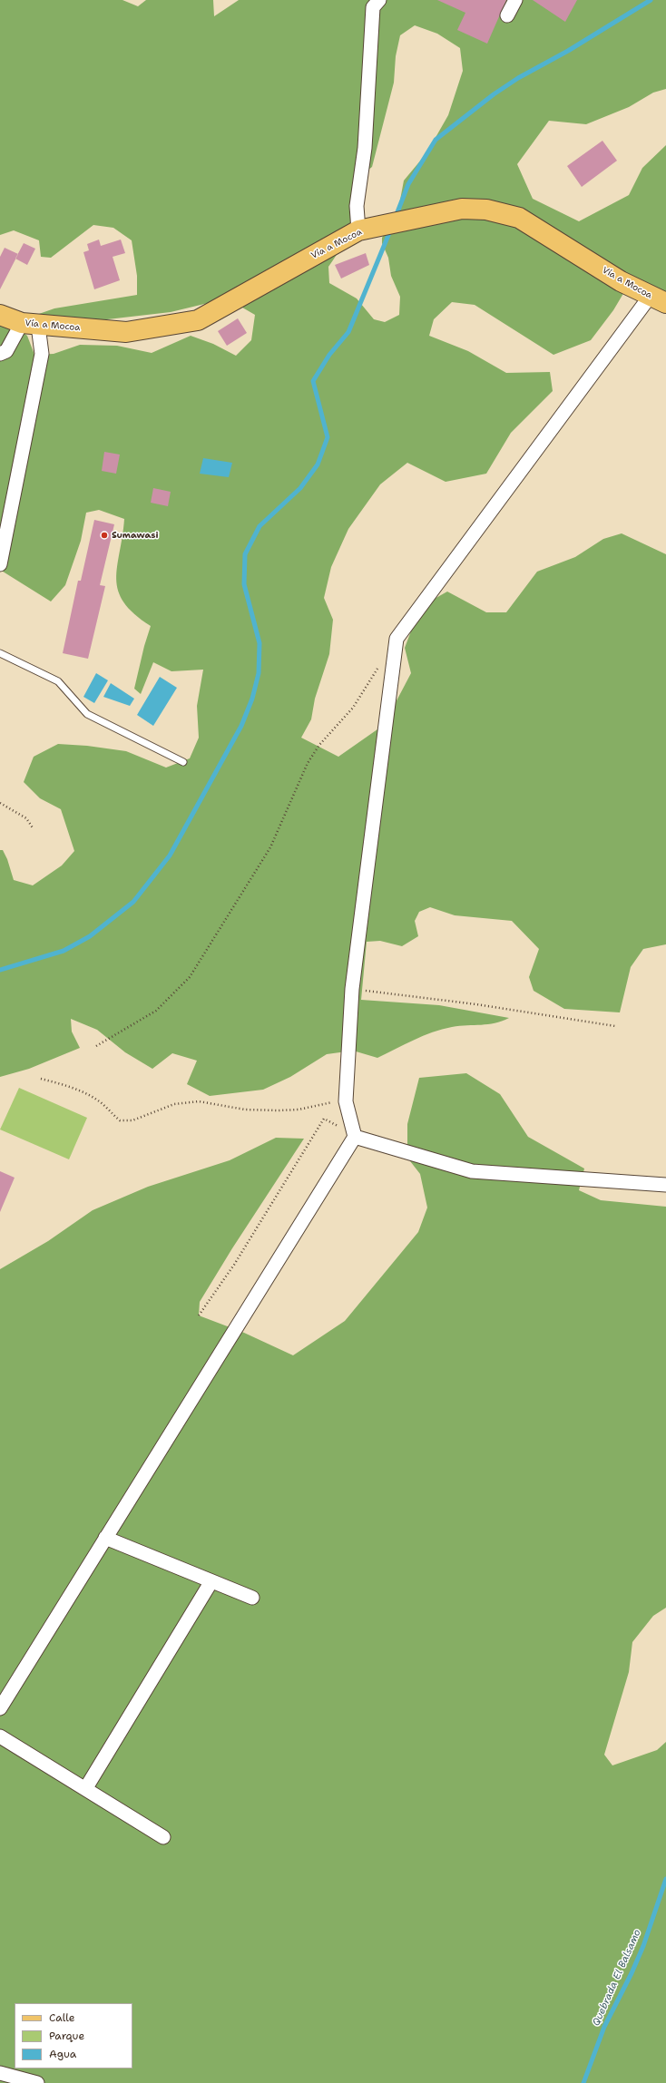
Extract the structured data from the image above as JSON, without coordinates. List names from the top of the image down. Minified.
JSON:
{"streets":{"main road":["Vía a Mocoa"]},"water":["Quebrada El Balsamo"],"places":["Sumawasi"],"legend":["Calle","Parque","Agua"]}
